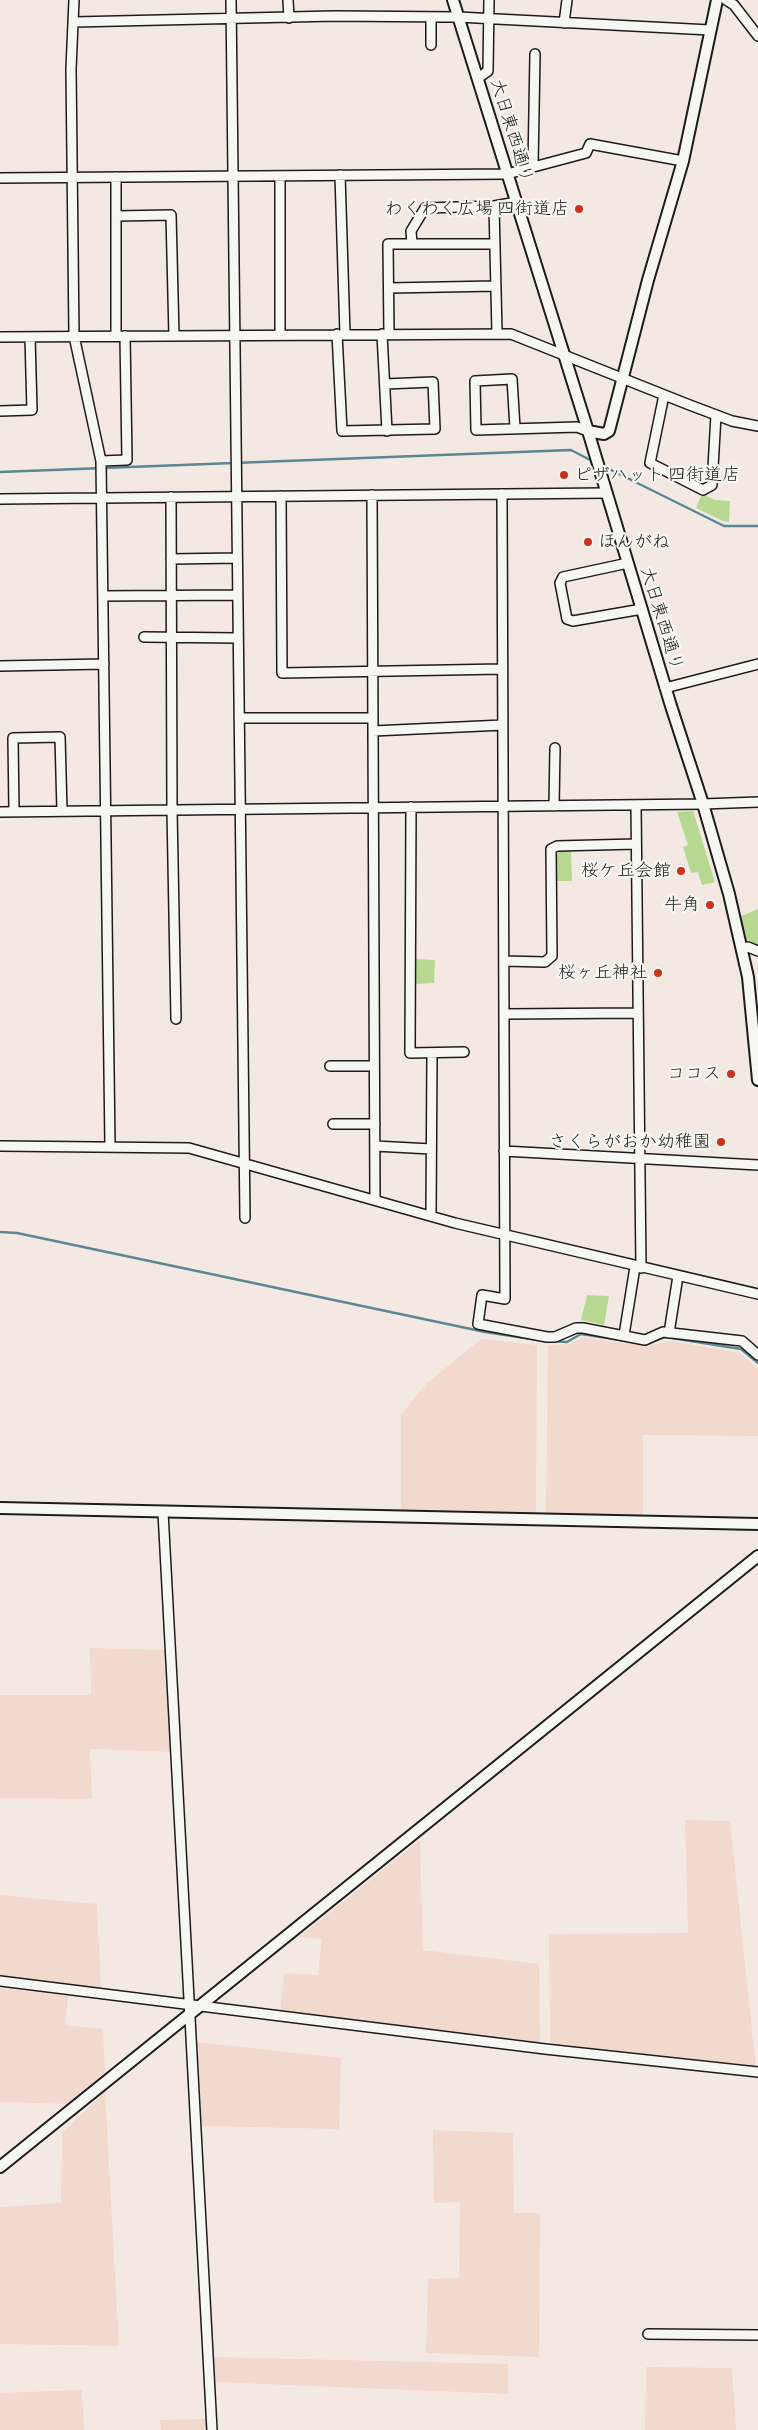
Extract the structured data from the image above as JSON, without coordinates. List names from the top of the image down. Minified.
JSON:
{"streets":{"street":["大日東西通り"]},"places":["わくわく広場 四街道店","ピザハット 四街道店","ほんがね","桜ケ丘会館","牛角","桜ヶ丘神社","ココス","さくらがおか幼稚園"]}
